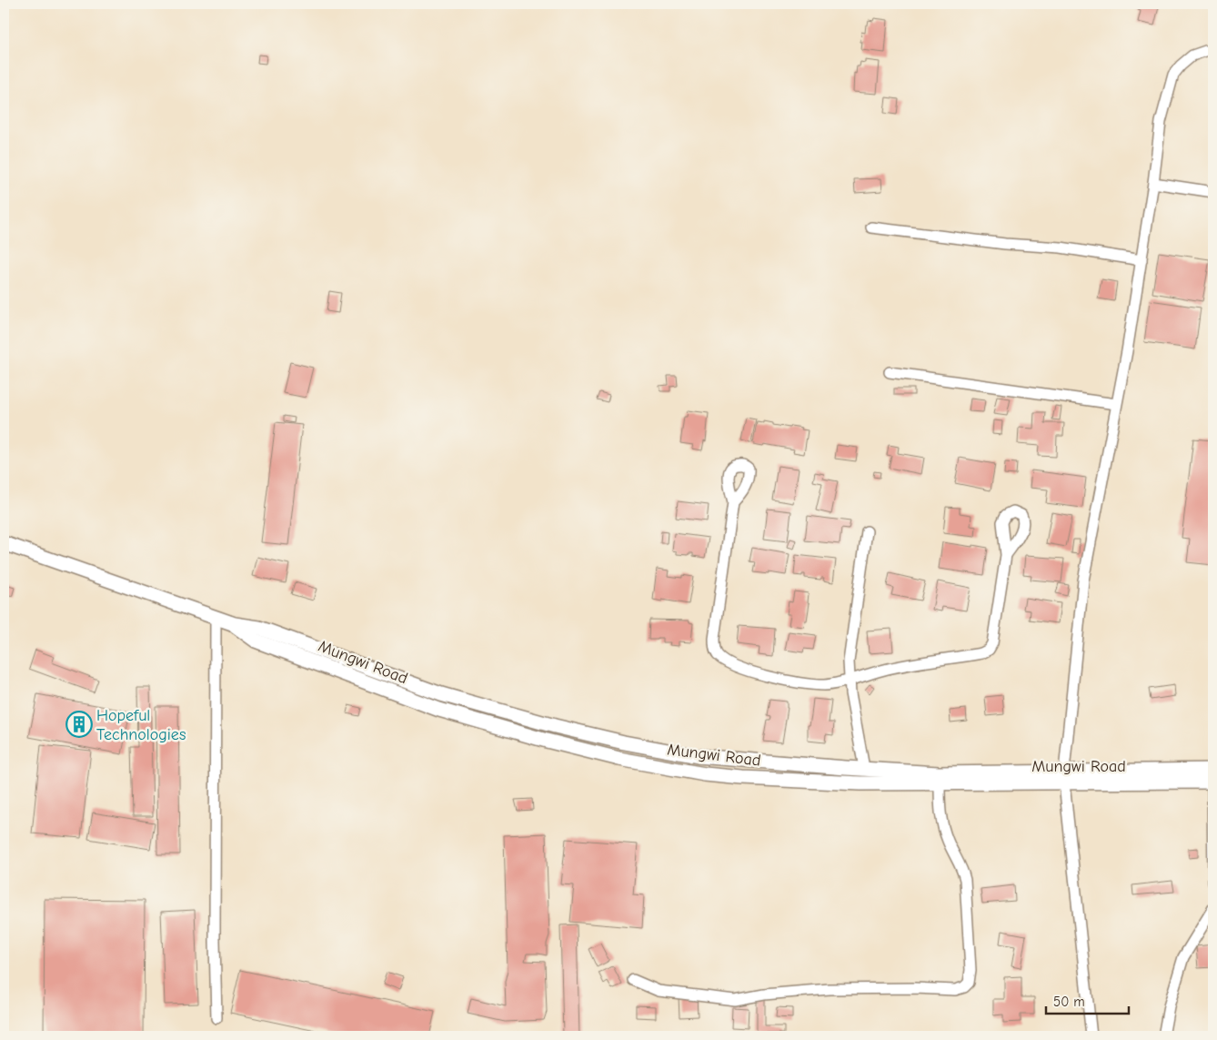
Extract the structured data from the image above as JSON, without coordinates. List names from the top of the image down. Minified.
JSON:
{"streets":{"main road":["Mungwi Road"]},"places":{"building":["Hopeful Technologies"]},"scale_bar":"50 m"}
